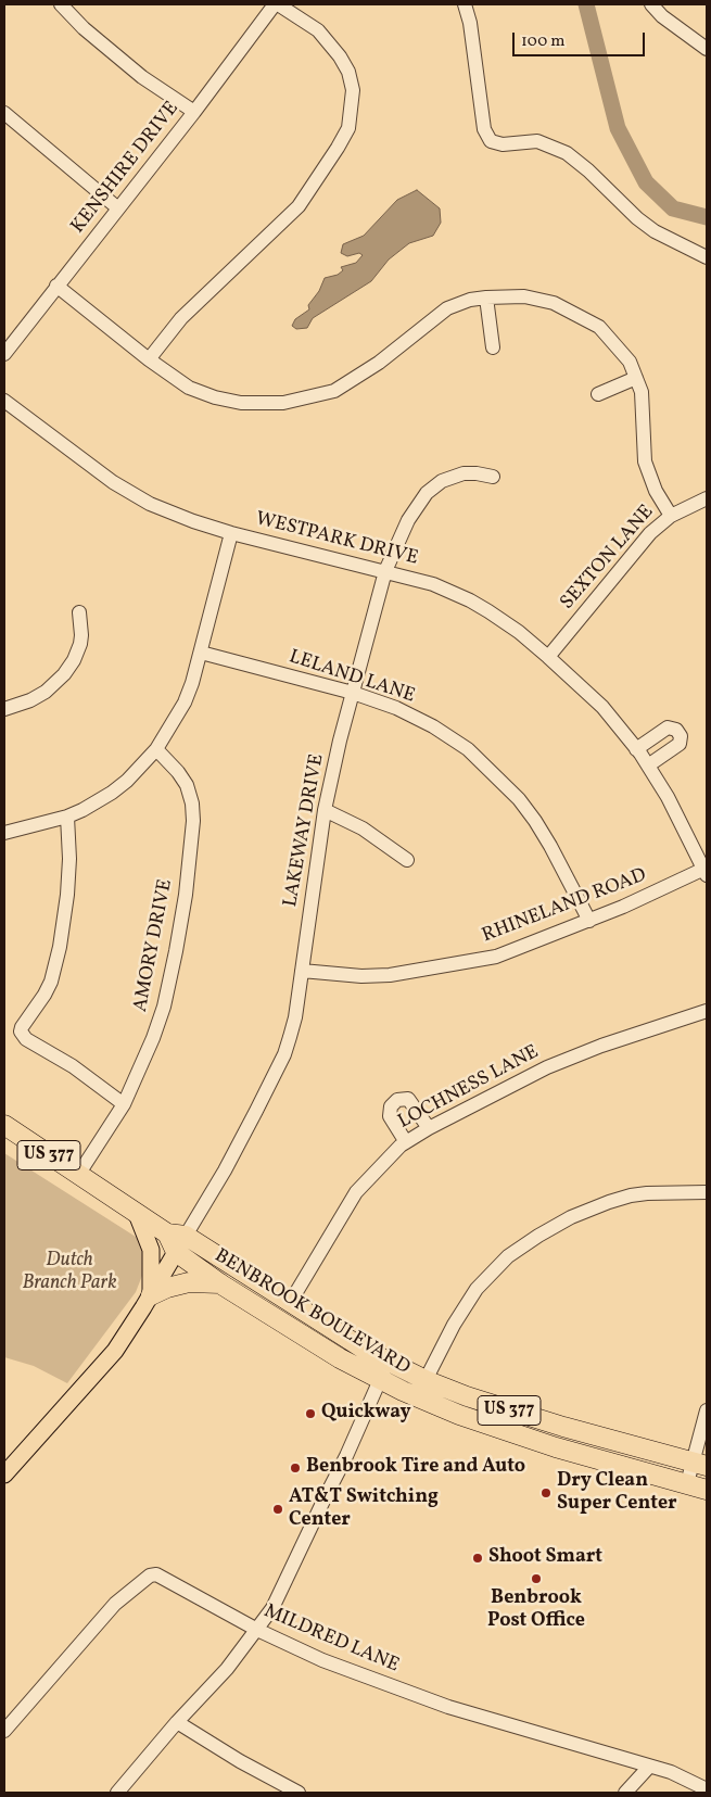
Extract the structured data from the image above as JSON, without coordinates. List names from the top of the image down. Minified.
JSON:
{"streets":{"highway":["US 377","BENBROOK BOULEVARD"],"street":["KENSHIRE DRIVE","WESTPARK DRIVE","SEXTON LANE","LELAND LANE","LAKEWAY DRIVE","RHINELAND ROAD","AMORY DRIVE","LOCHNESS LANE","MILDRED LANE"]},"crossings":[["WESTPARK DRIVE","SEXTON LANE"],["WESTPARK DRIVE","LAKEWAY DRIVE"],["WESTPARK DRIVE","RHINELAND ROAD"],["LELAND LANE","LAKEWAY DRIVE"],["LELAND LANE","RHINELAND ROAD"],["LAKEWAY DRIVE","RHINELAND ROAD"],["LAKEWAY DRIVE","BENBROOK BOULEVARD"],["AMORY DRIVE","BENBROOK BOULEVARD"],["LOCHNESS LANE","BENBROOK BOULEVARD"]],"parks":["Dutch Branch Park"],"places":["Quickway","Benbrook Tire and Auto","Dry Clean Super Center","AT&T Switching Center","Shoot Smart","Benbrook Post Office"],"scale_bar":"100 m"}
